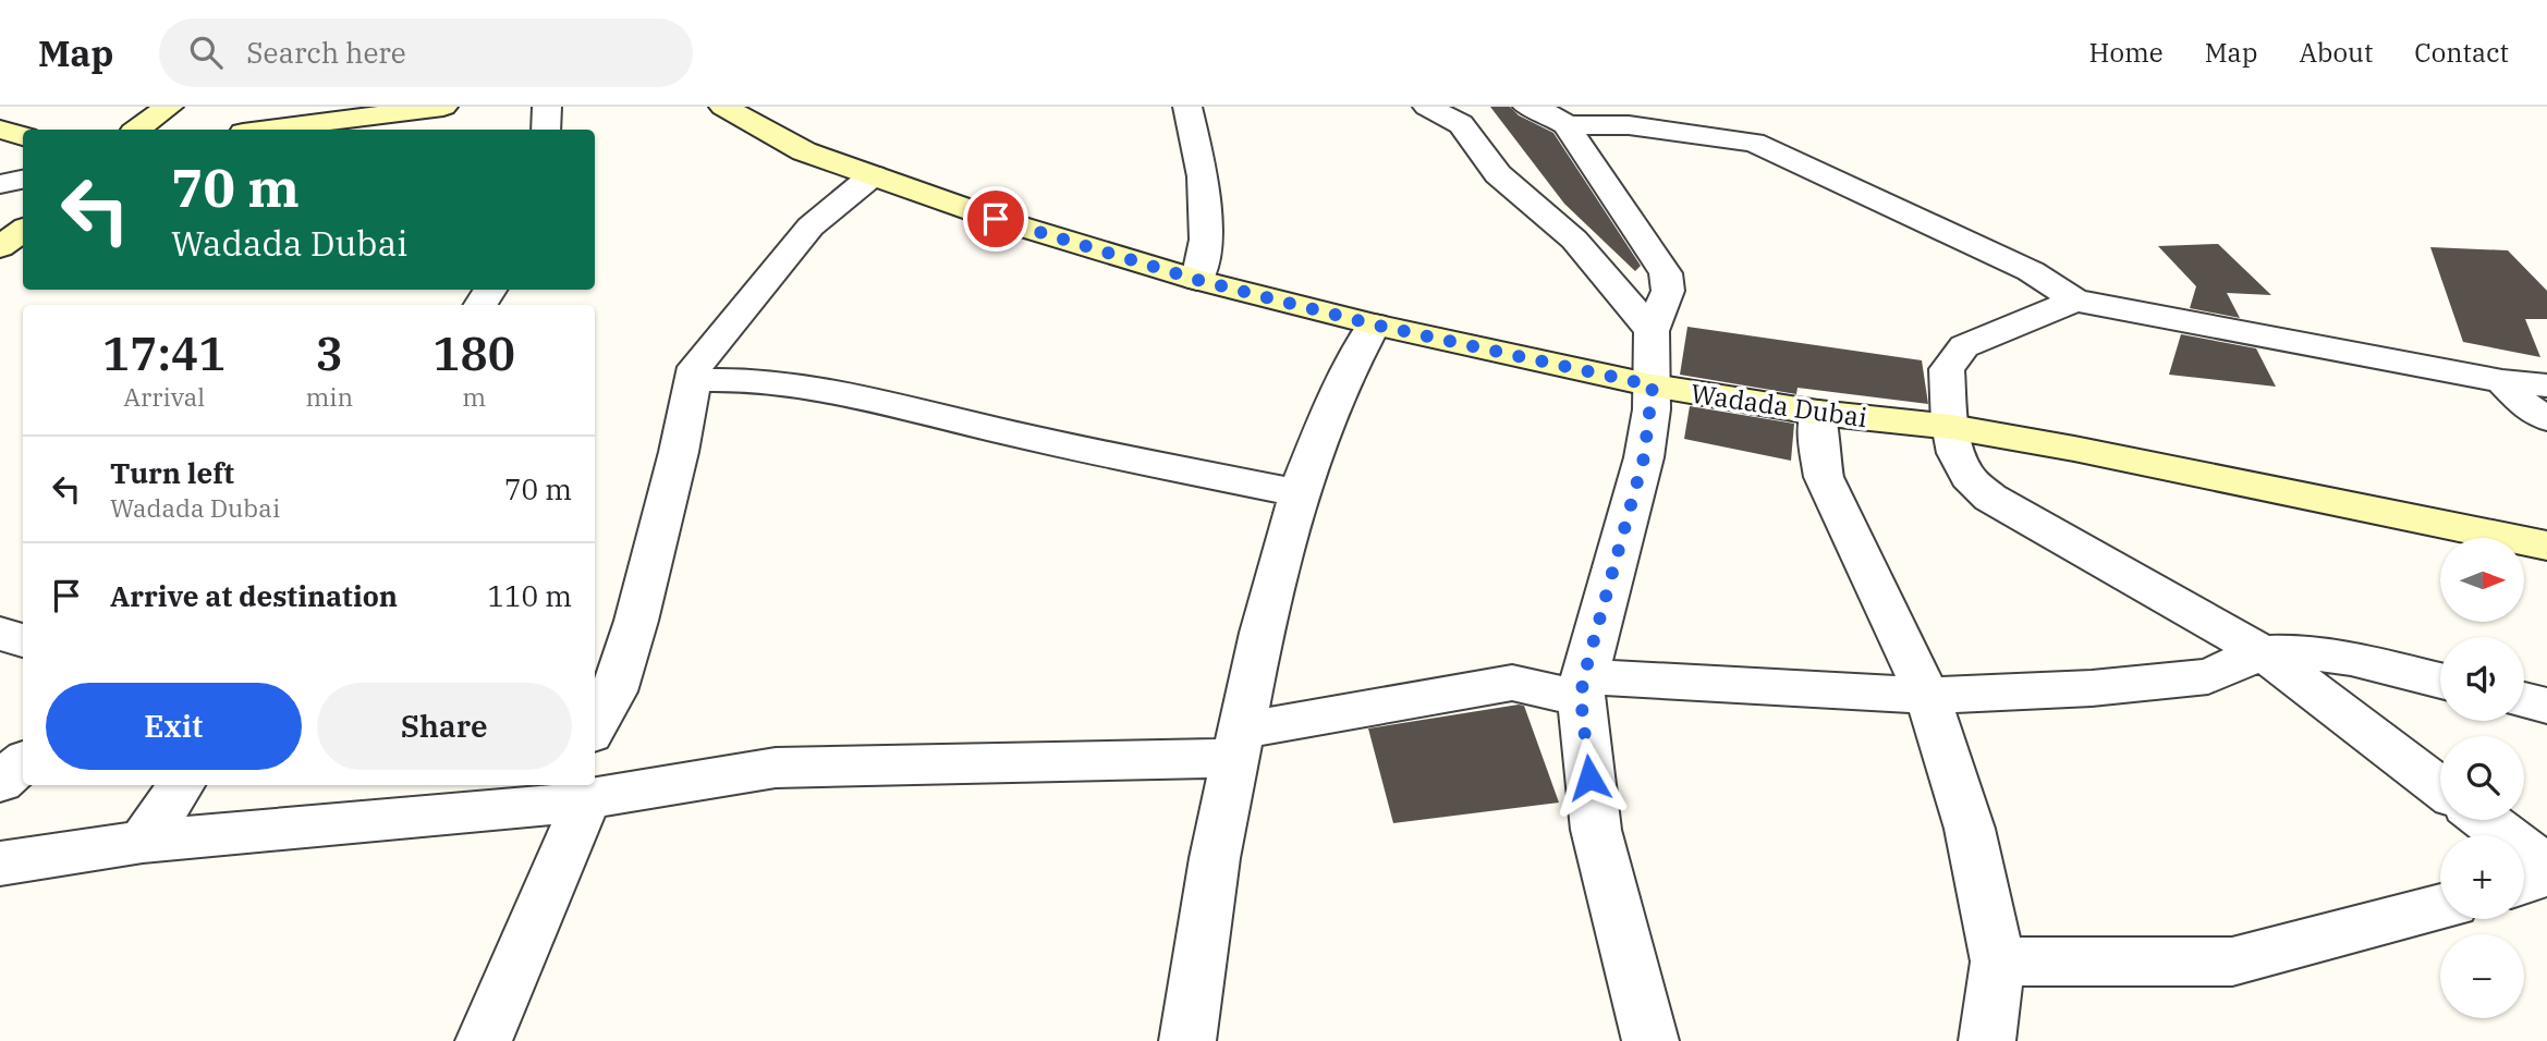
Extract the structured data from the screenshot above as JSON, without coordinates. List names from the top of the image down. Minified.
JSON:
{"streets":{"street":["Wadada Dubai"]},"north":"right","page":{"header":"Map","search":"Search here","nav":["Home","Map","About","Contact"],"turn":["70 m","Wadada Dubai"],"eta":["17:41","Arrival","3","min","180","m"],"list":[{"name":"Turn left","note":"Wadada Dubai","value":"70 m"},{"name":"Arrive at destination","value":"110 m"}],"map_buttons":["+","−"],"buttons":["Exit","Share"]}}
